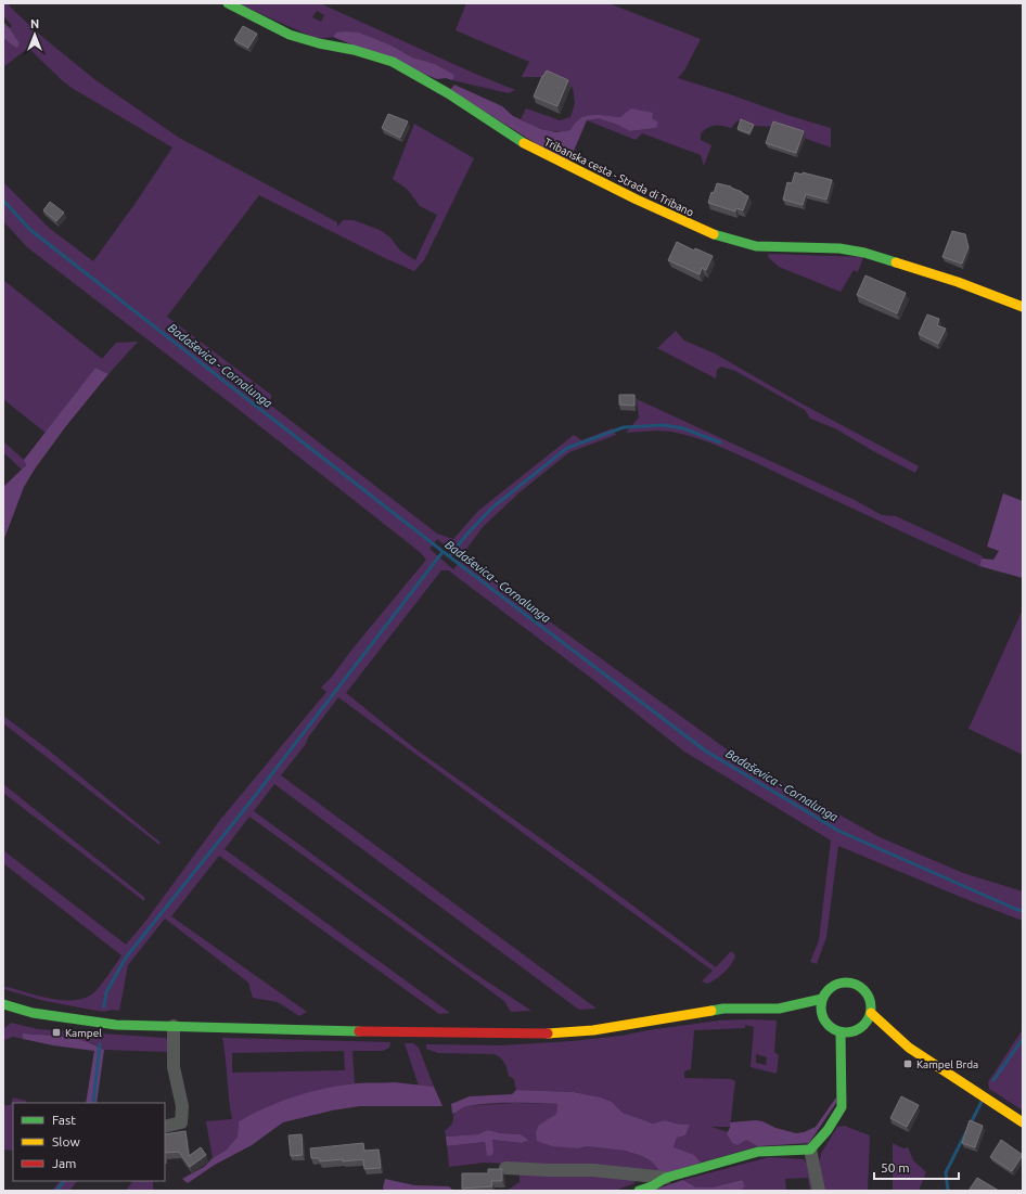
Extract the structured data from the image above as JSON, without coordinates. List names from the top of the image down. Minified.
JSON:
{"streets":{"street":["Tribanska cesta - Strada di Tribano"]},"water":["Badaševica - Cornalunga"],"places":{"transit":["Kampel","Kampel Brda"]},"legend":["Fast","Slow","Jam"],"scale_bar":"50 m","north":"top"}
